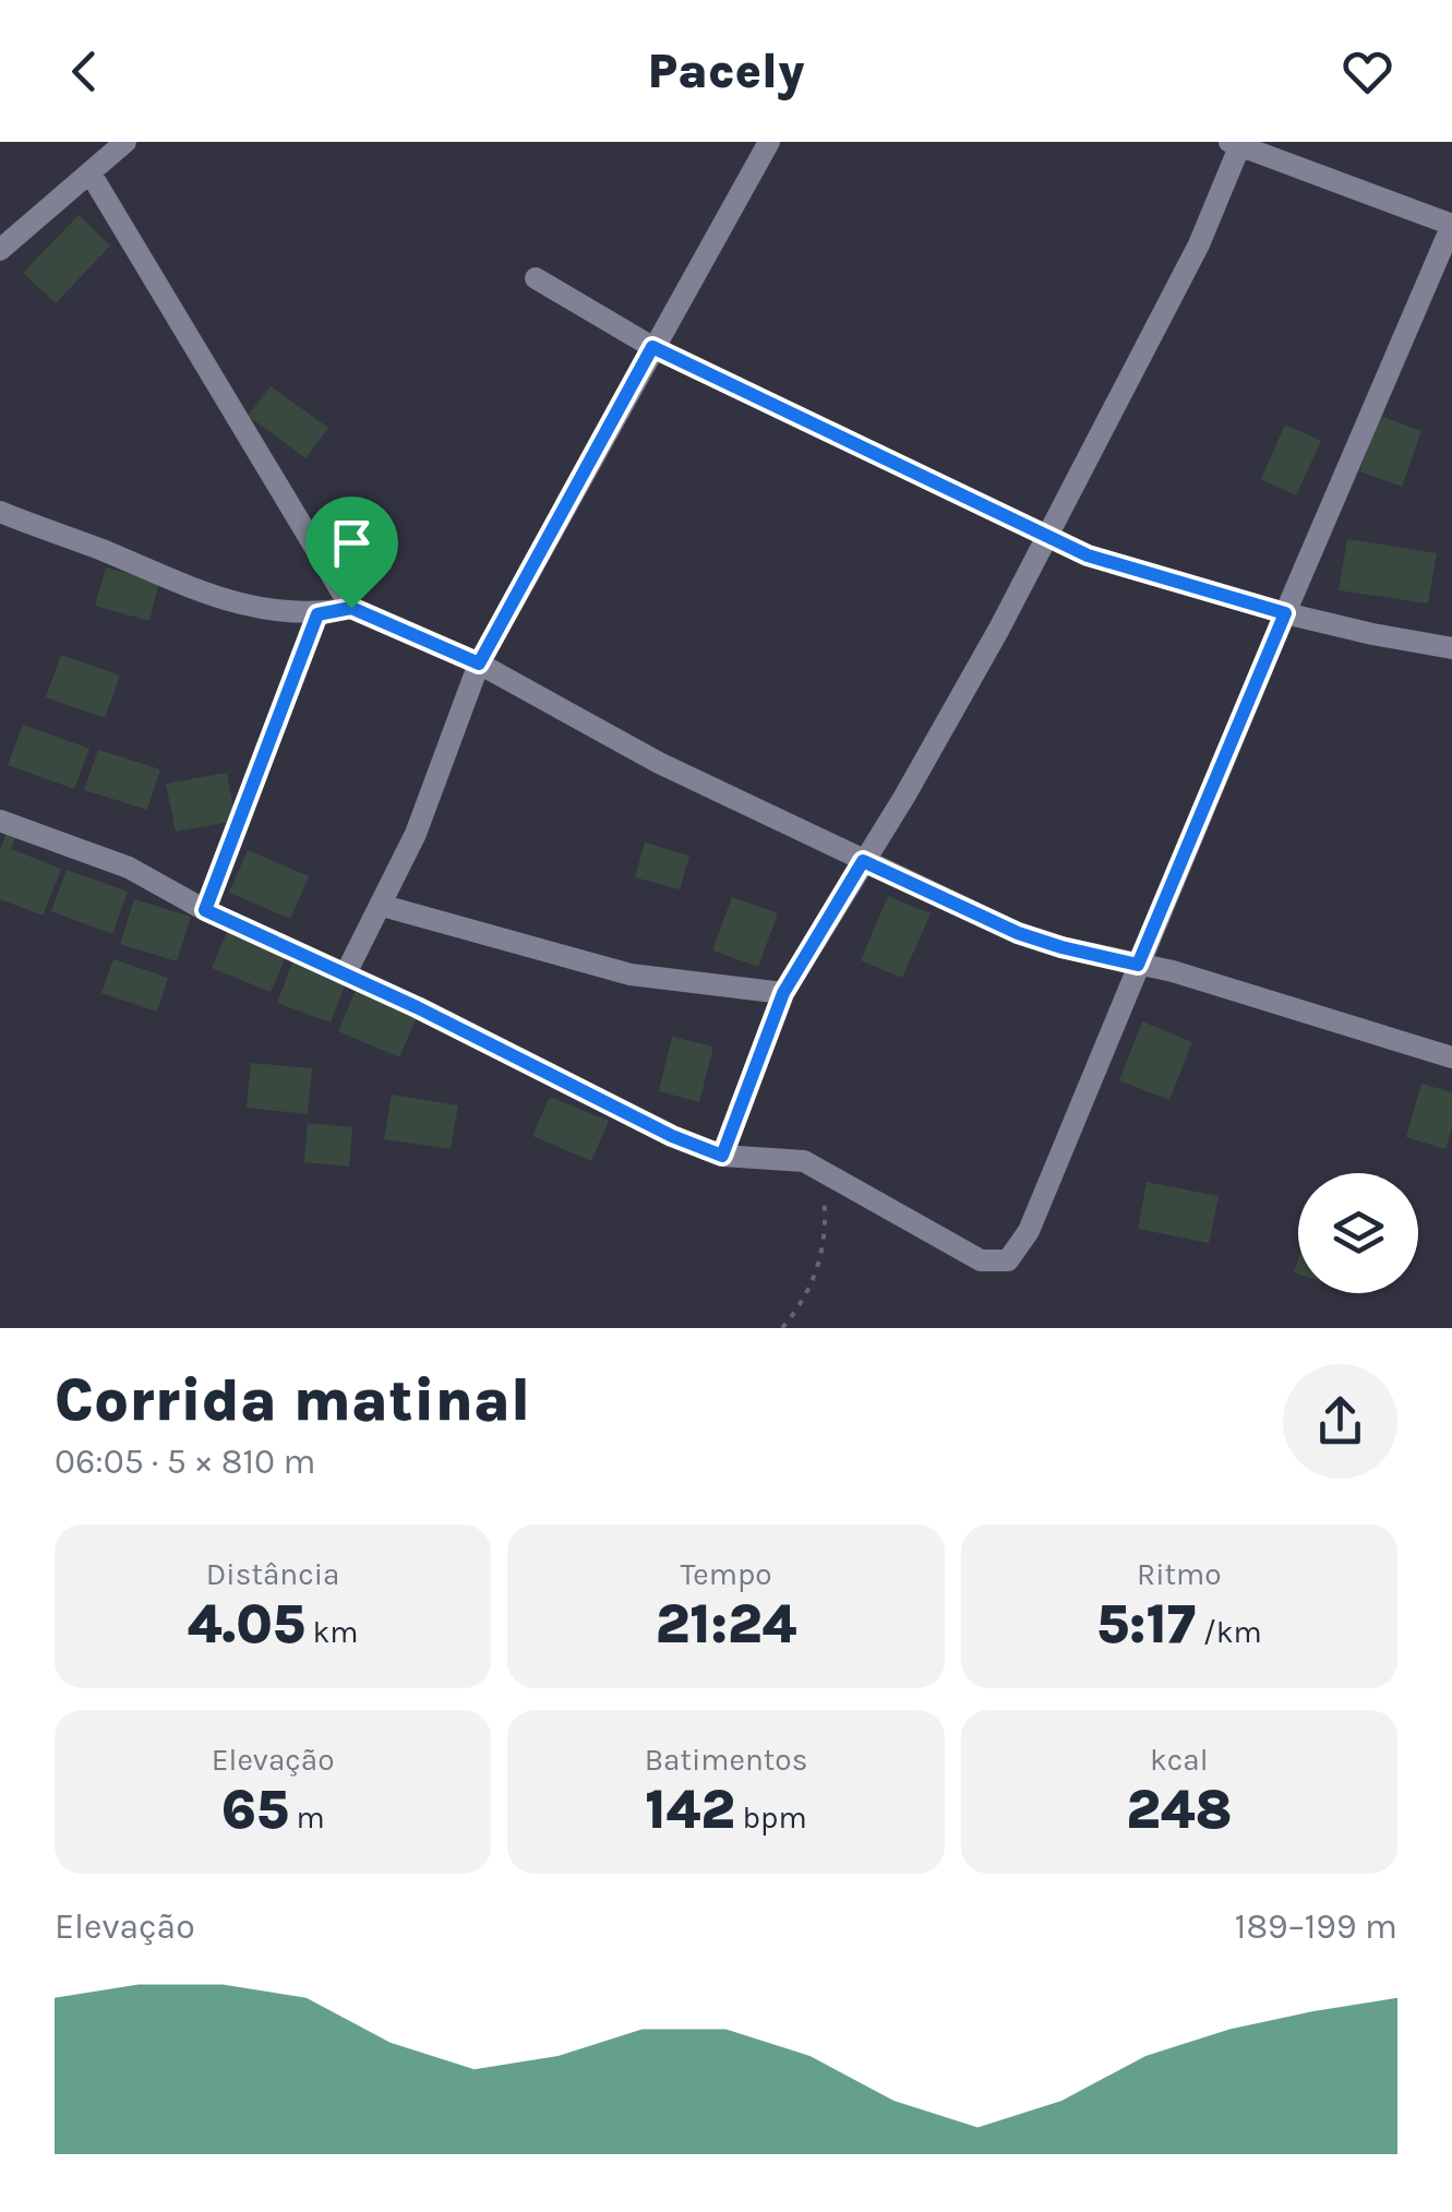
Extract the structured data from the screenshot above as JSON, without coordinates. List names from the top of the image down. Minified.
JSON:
{"page":{"header":"Pacely","heading":["Corrida matinal","06:05 · 5 × 810 m"],"stats":[["Distância","4.05 km"],["Tempo","21:24"],["Ritmo","5:17 /km"],["Elevação","65 m"],["Batimentos","142 bpm"],["kcal","248"]],"chart":["Elevação","189–199 m"]}}
